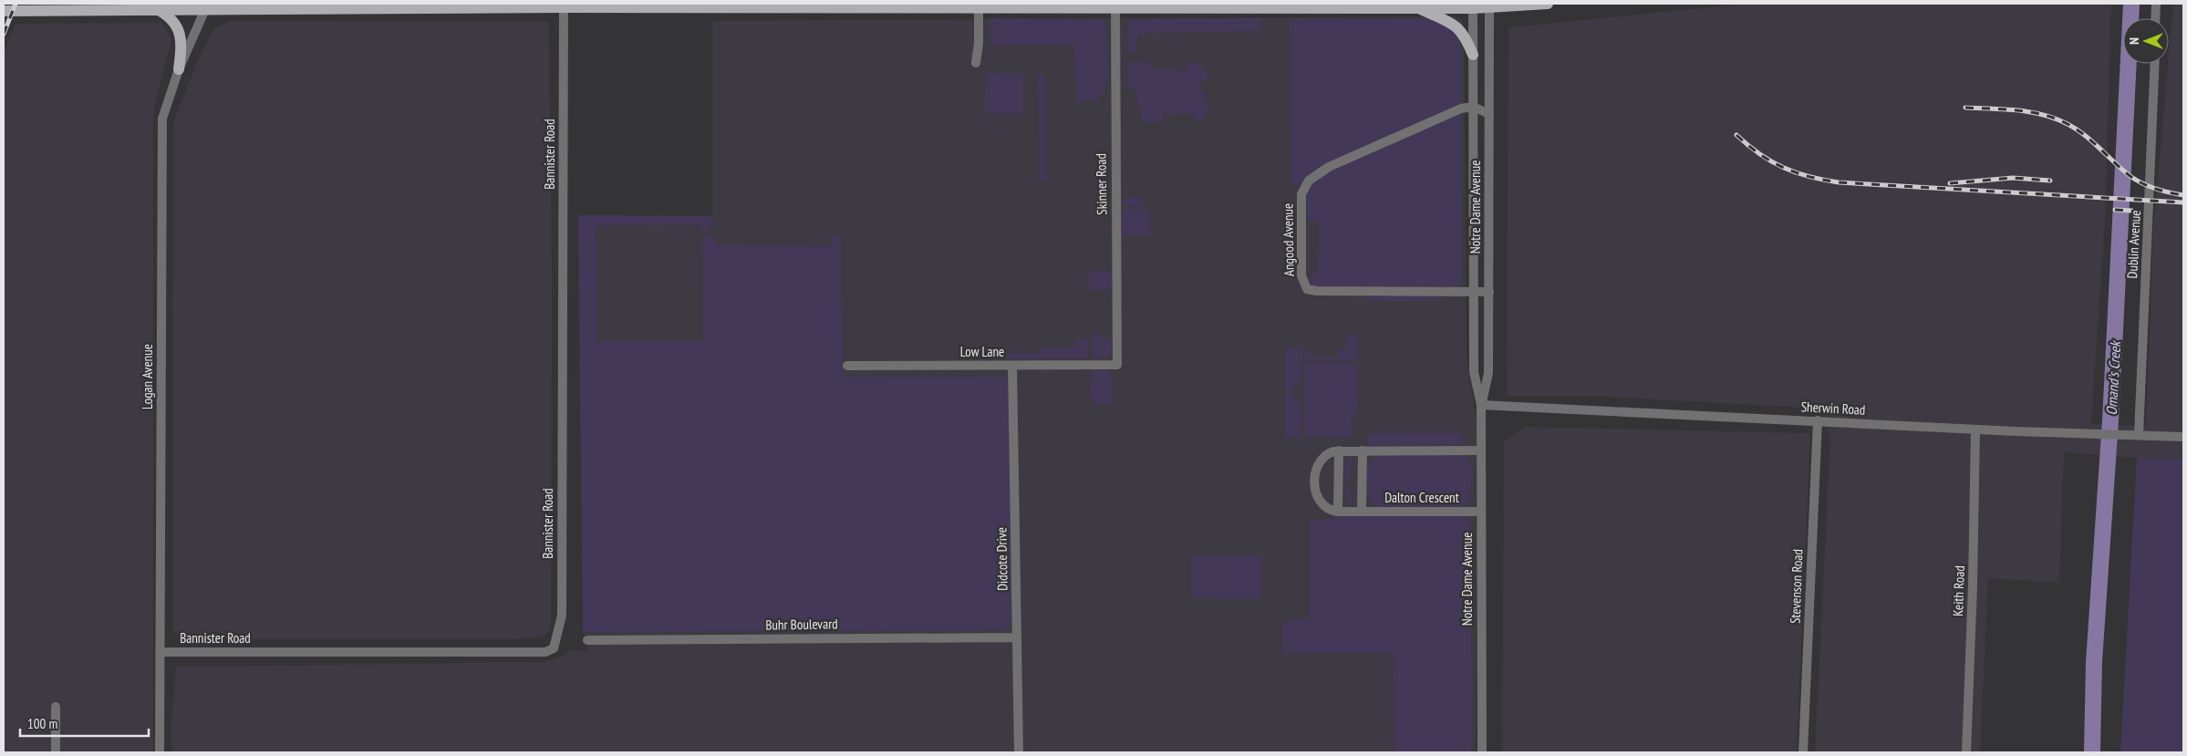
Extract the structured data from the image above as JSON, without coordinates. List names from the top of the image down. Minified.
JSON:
{"streets":{"street":["Bannister Road","Skinner Road","Notre Dame Avenue","Angood Avenue","Dublin Avenue","Low Lane","Logan Avenue","Sherwin Road","Dalton Crescent","Didcote Drive","Stevenson Road","Keith Road","Buhr Boulevard"]},"crossings":[["Bannister Road","Logan Avenue"],["Skinner Road","Low Lane"],["Notre Dame Avenue","Angood Avenue"],["Notre Dame Avenue","Sherwin Road"],["Notre Dame Avenue","Dalton Crescent"],["Dublin Avenue","Sherwin Road"],["Low Lane","Didcote Drive"],["Sherwin Road","Stevenson Road"],["Sherwin Road","Keith Road"],["Didcote Drive","Buhr Boulevard"]],"water":["Omand's Creek"],"scale_bar":"100 m","north":"left"}
